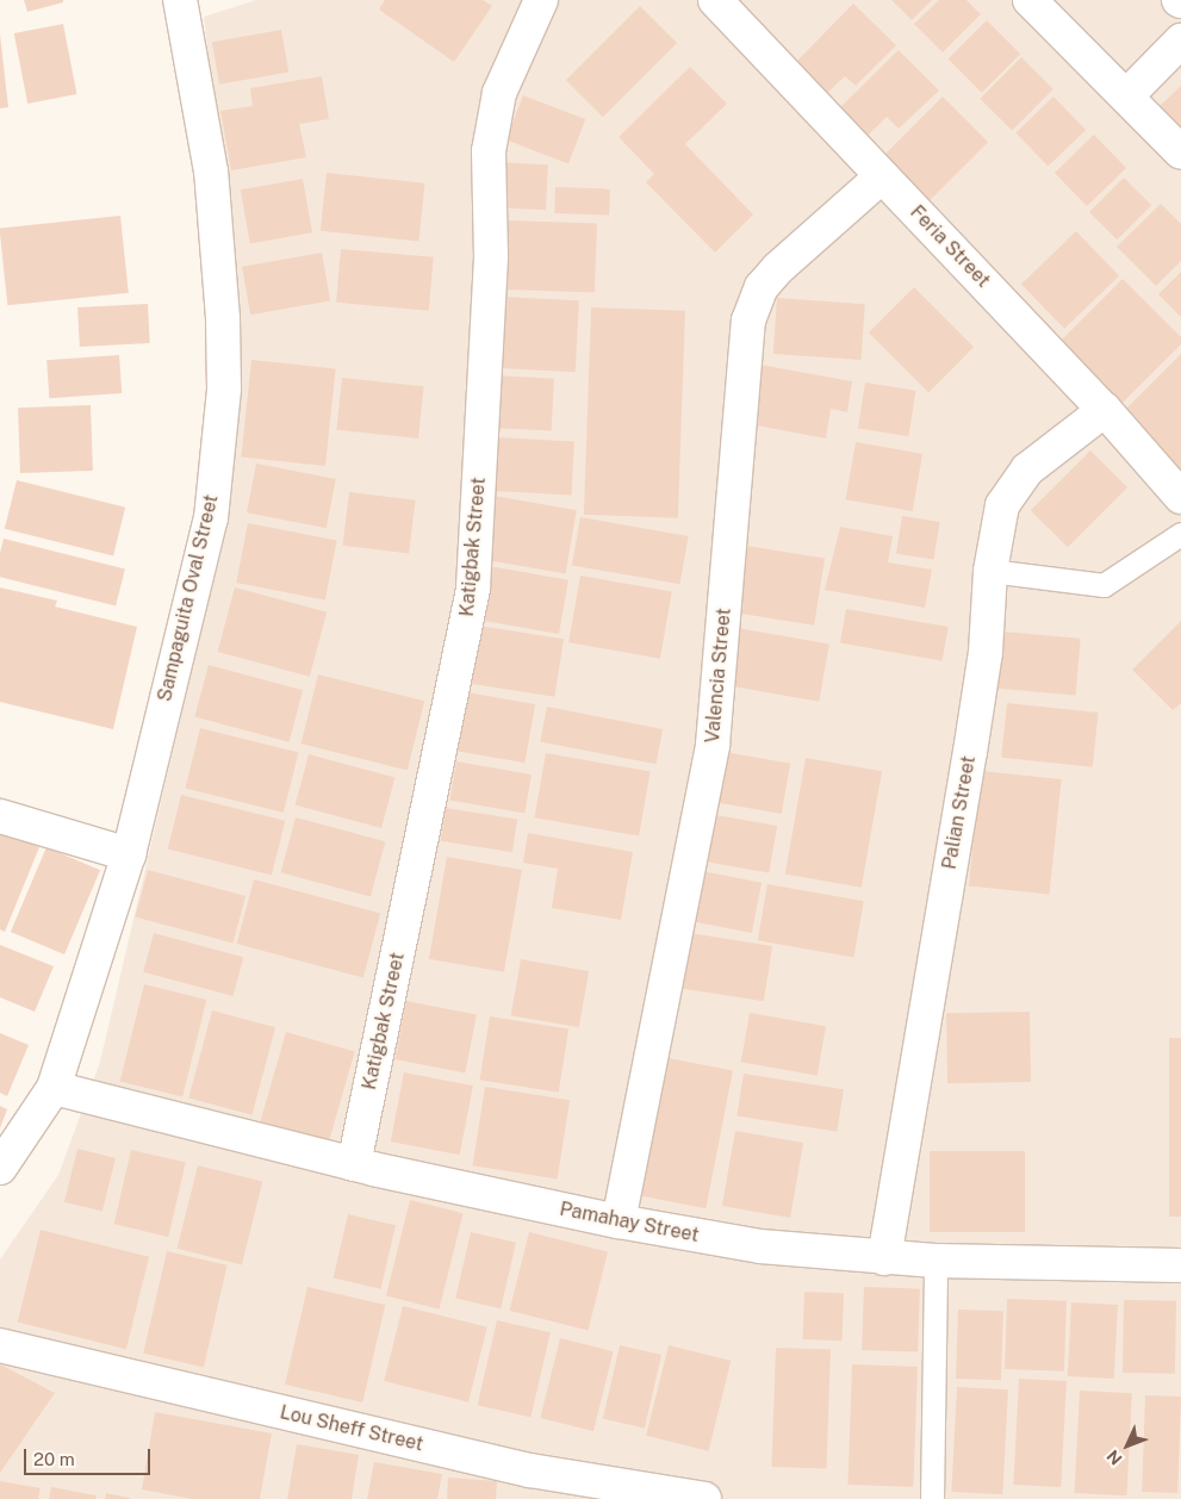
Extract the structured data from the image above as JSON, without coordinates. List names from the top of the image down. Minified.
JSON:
{"streets":{"street":["Feria Street","Katigbak Street","Sampaguita Oval Street","Valencia Street","Palian Street","Pamahay Street","Lou Sheff Street"]},"crossings":[["Feria Street","Valencia Street"],["Feria Street","Palian Street"],["Katigbak Street","Pamahay Street"],["Sampaguita Oval Street","Pamahay Street"],["Valencia Street","Pamahay Street"],["Palian Street","Pamahay Street"]],"scale_bar":"20 m","north":"bottom left"}
